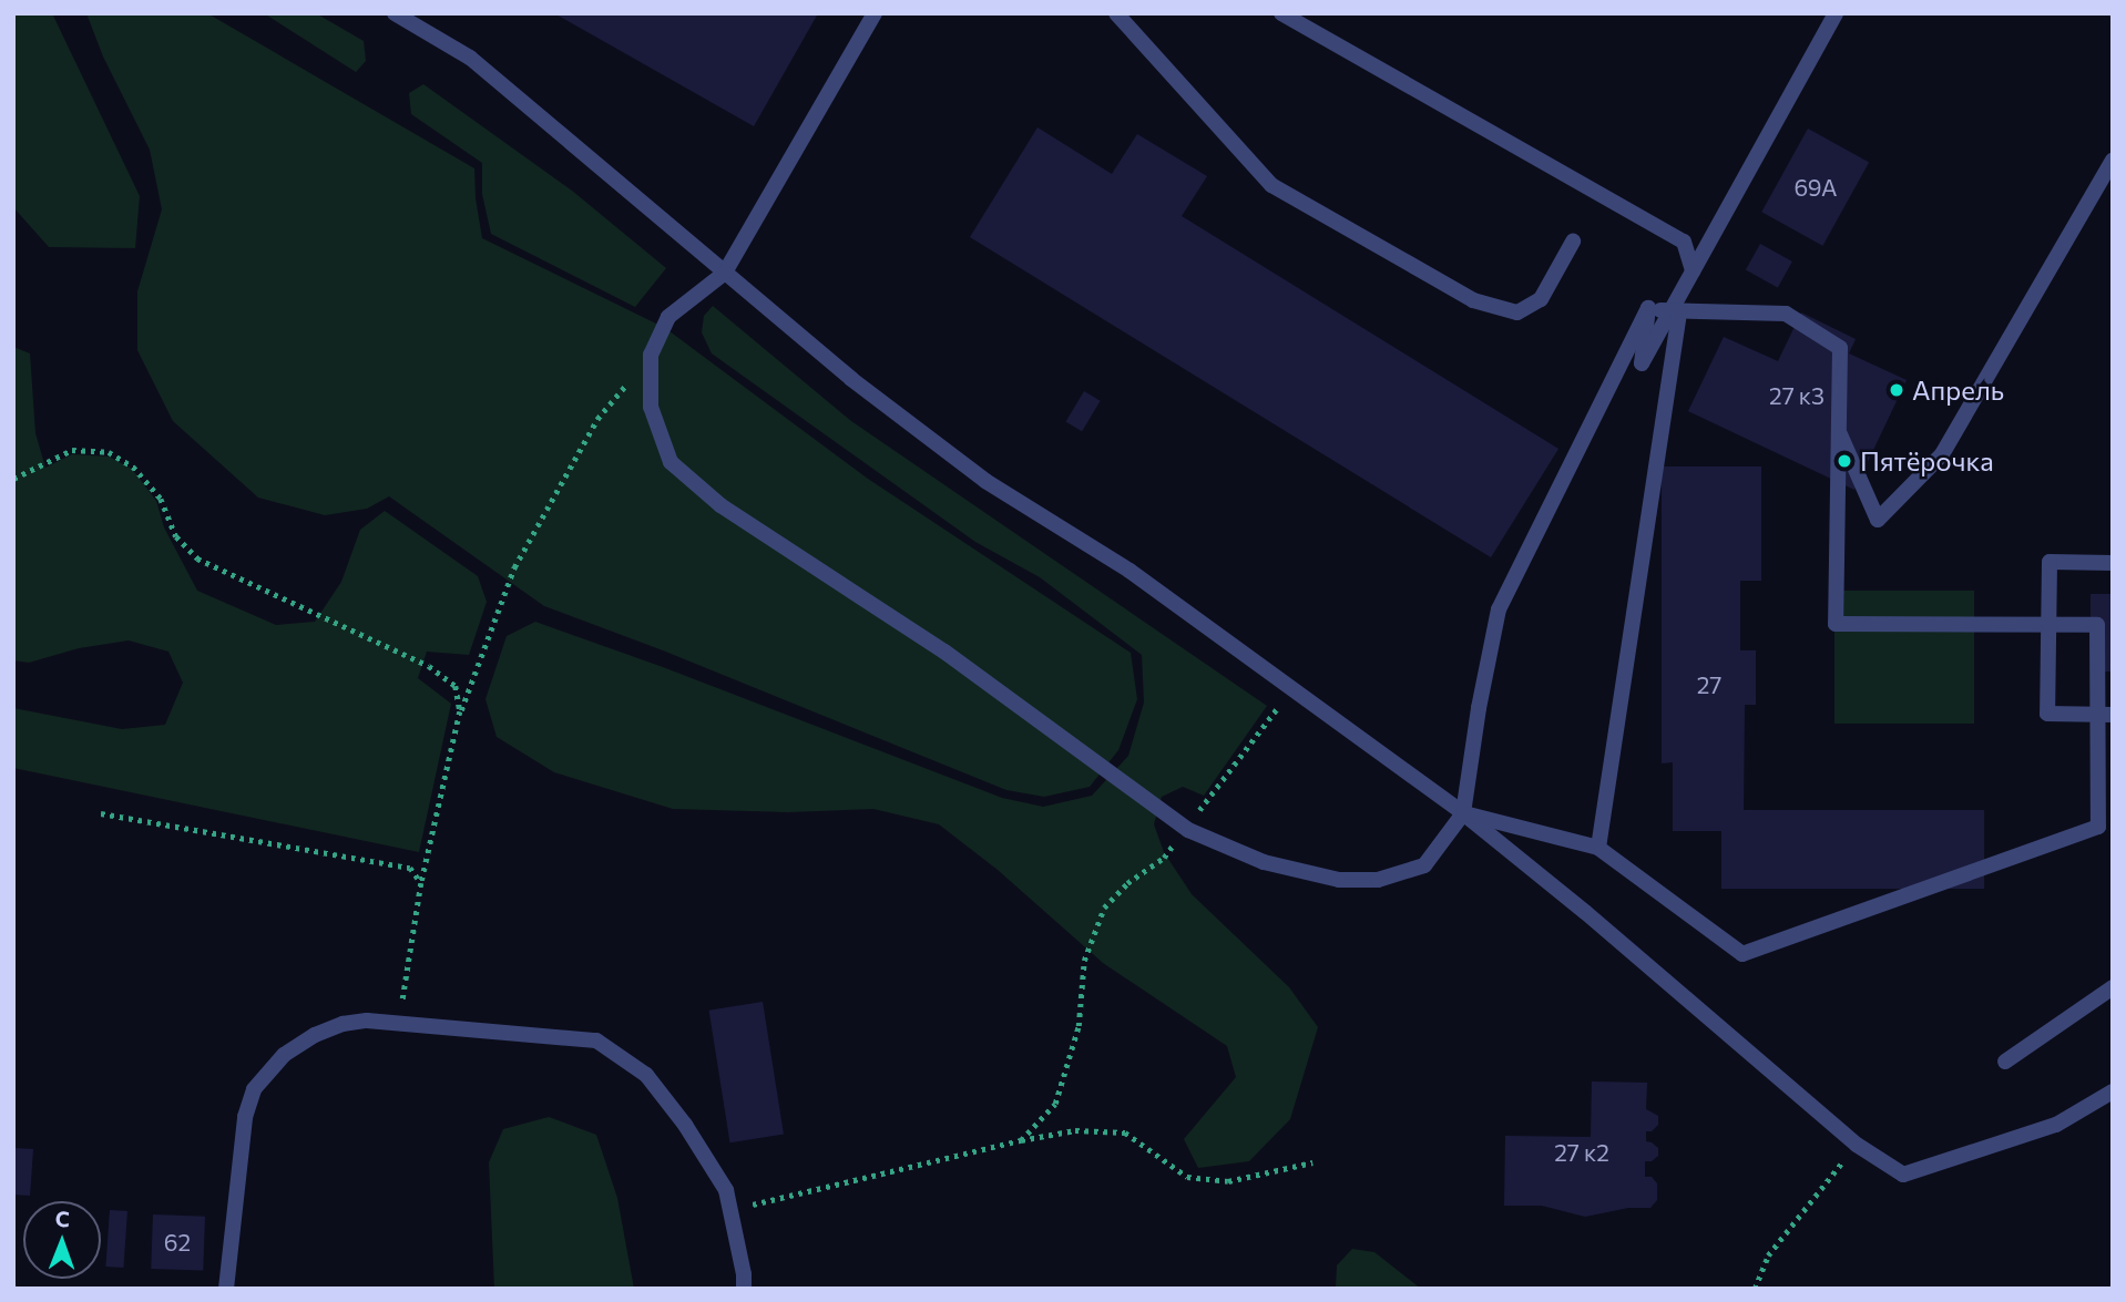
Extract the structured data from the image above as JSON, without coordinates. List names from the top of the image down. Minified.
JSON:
{"places":["Апрель","Пятёрочка"],"house_numbers":["69А","27 к3","27","27 к2","62"],"north":"top"}
